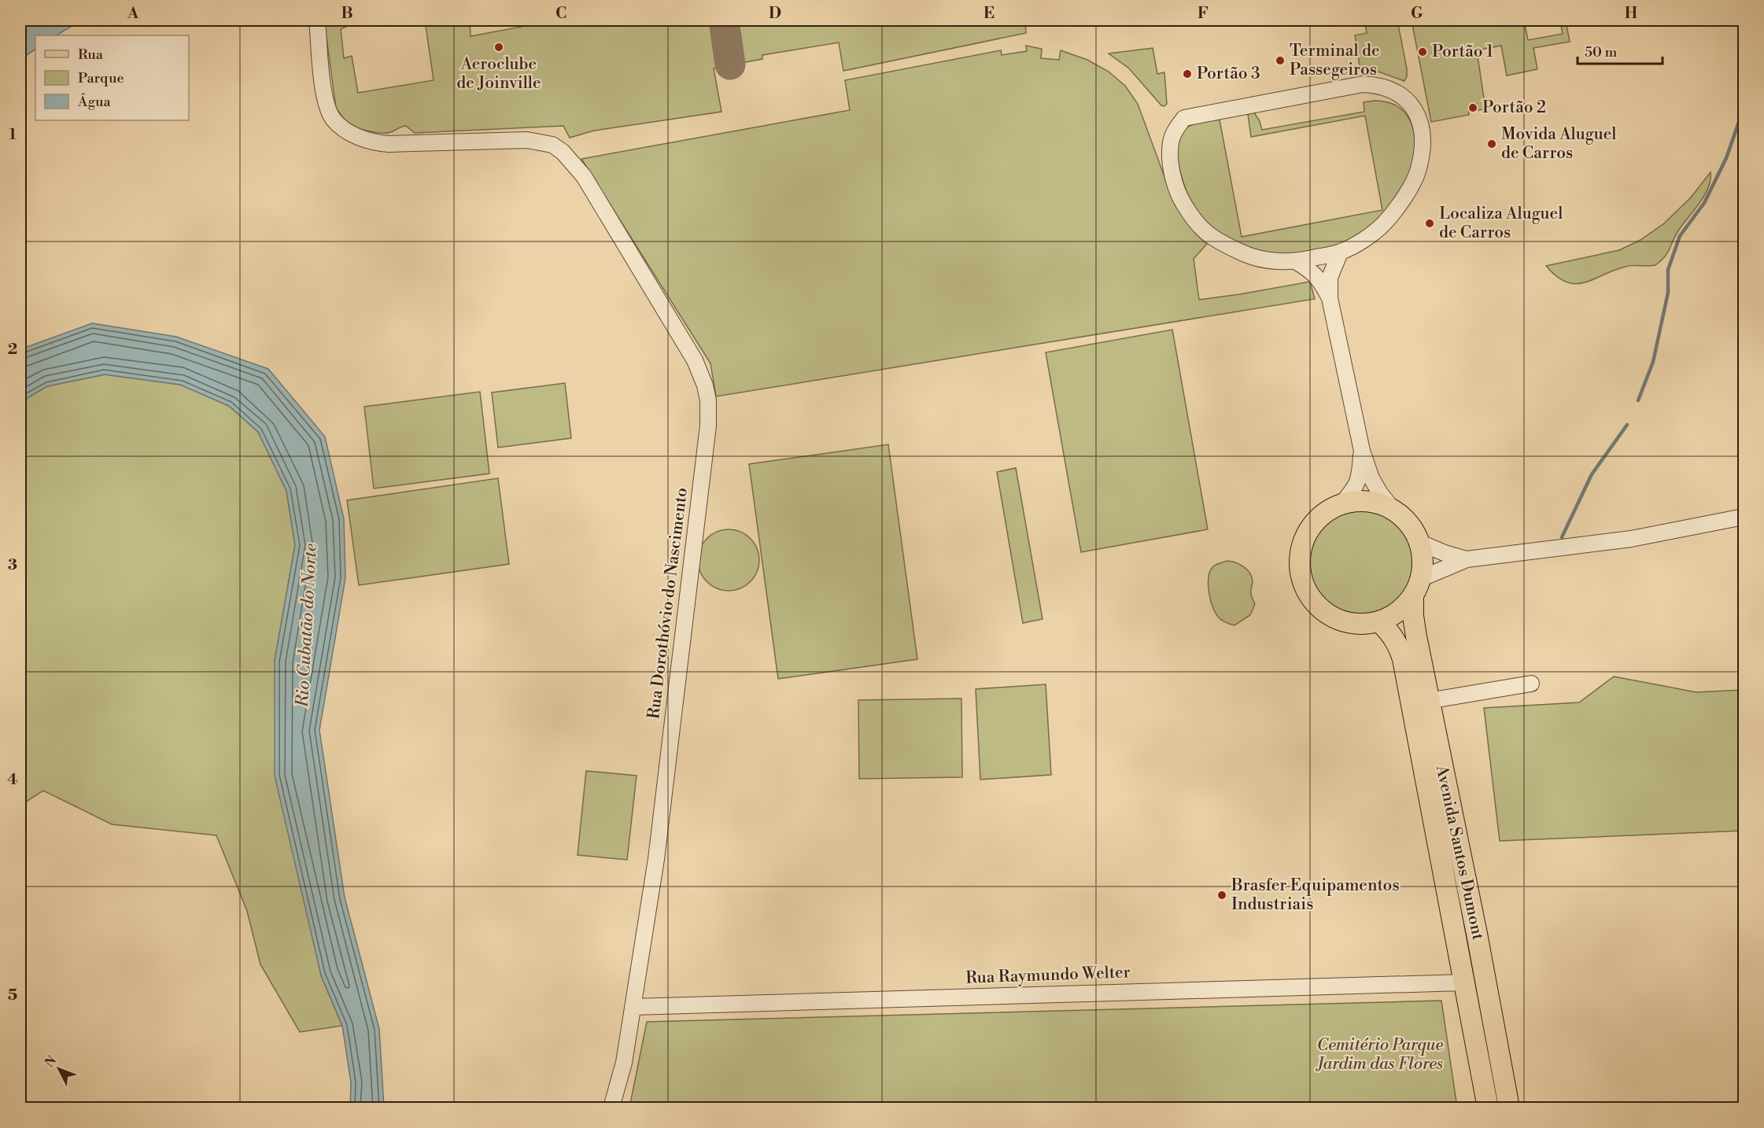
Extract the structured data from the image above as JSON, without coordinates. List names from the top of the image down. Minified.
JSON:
{"streets":{"main road":["Avenida Santos Dumont"],"street":["Rua Dorothóvio do Nascimento","Rua Raymundo Welter"]},"crossings":[["Rua Dorothóvio do Nascimento","Rua Raymundo Welter"],["Avenida Santos Dumont","Rua Raymundo Welter"]],"water":["Rio Cubatão do Norte"],"parks":["Cemitério Parque Jardim das Flores"],"places":["Aeroclube de Joinville","Portão 1","Terminal de Passegeiros","Portão 3","Portão 2","Movida Aluguel de Carros","Localiza Aluguel de Carros","Brasfer Equipamentos Industriais"],"legend":["Rua","Parque","Água"],"scale_bar":"50 m","north":"top left","grid":{"columns":["A","B","C","D","E","F","G","H"],"rows":["1","2","3","4","5"]}}
